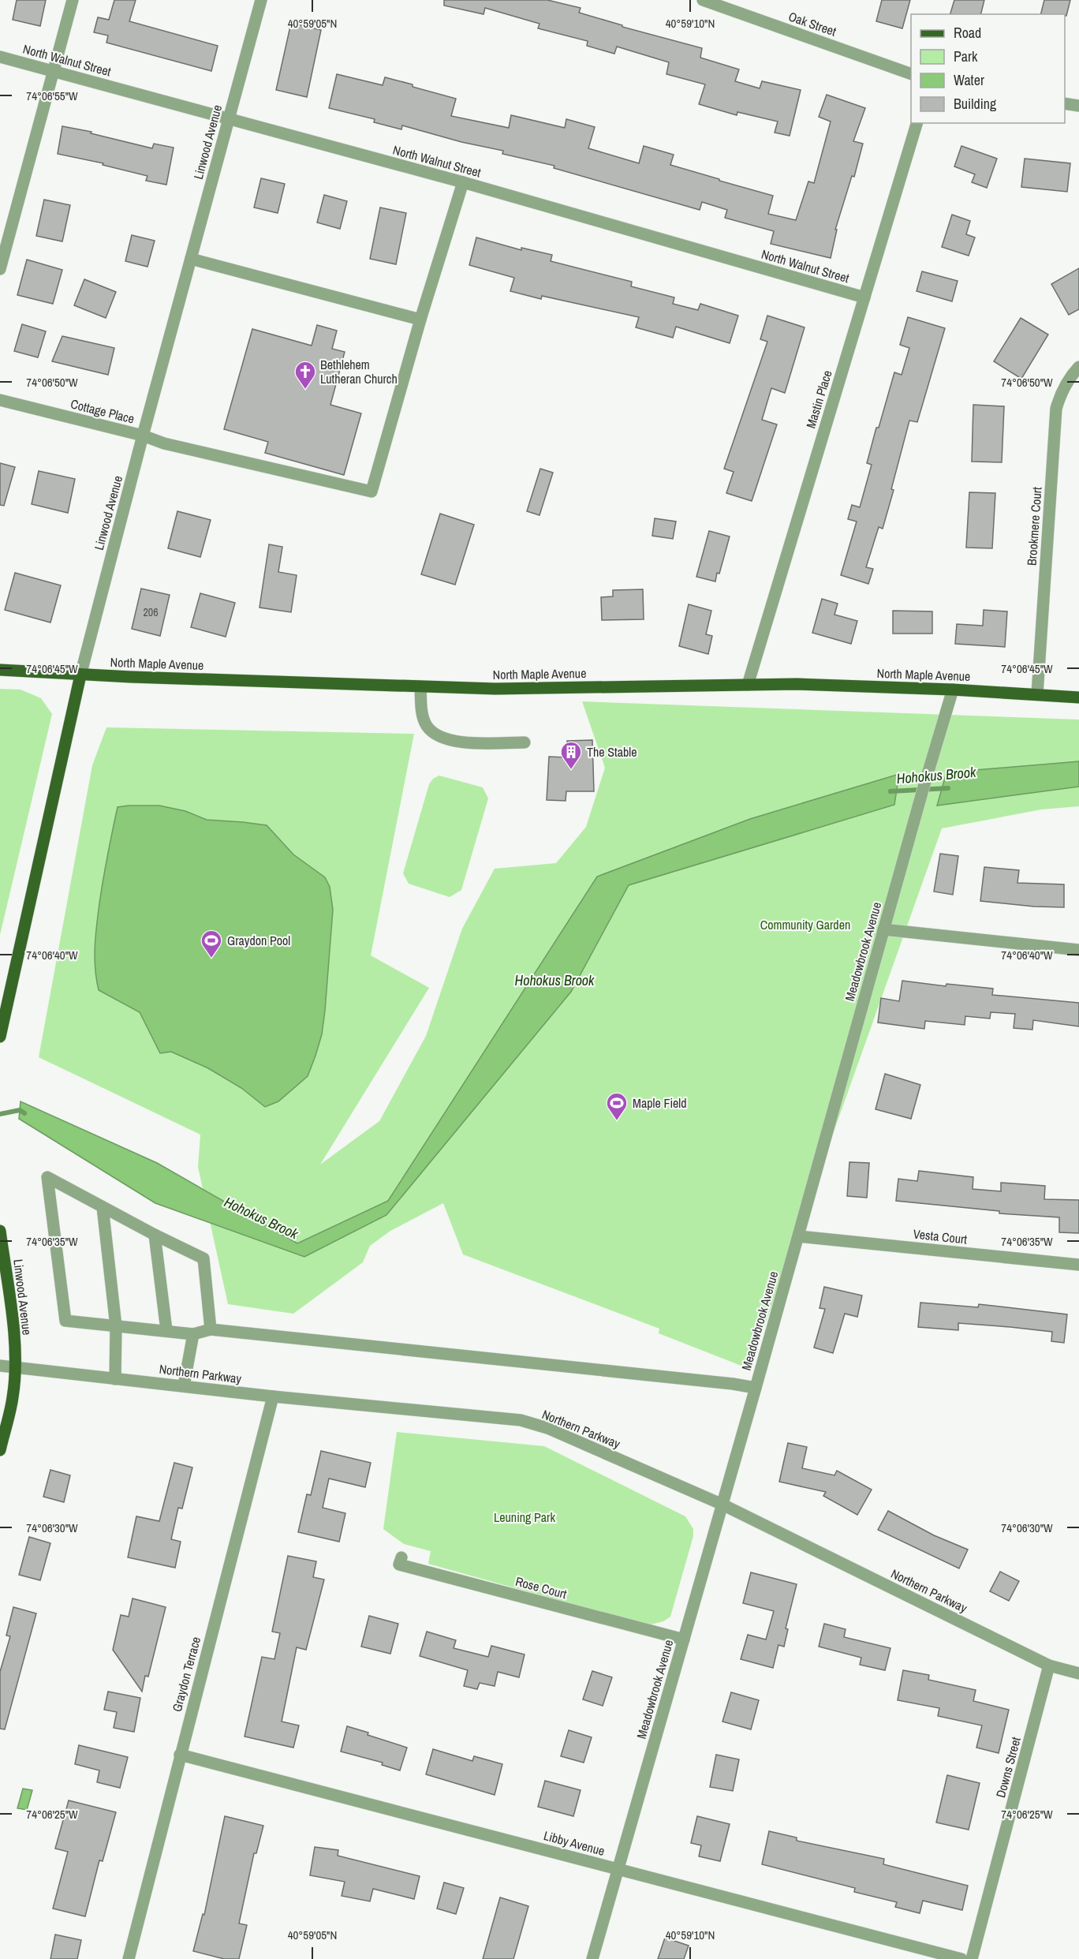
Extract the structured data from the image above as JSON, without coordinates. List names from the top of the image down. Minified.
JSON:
{"streets":{"main road":["Linwood Avenue","North Maple Avenue"],"street":["Oak Street","North Walnut Street","Mastin Place","Cottage Place","Brookmere Court","Meadowbrook Avenue","Vesta Court","Northern Parkway","Rose Court","Graydon Terrace","Downs Street","Libby Avenue"]},"crossings":[["North Walnut Street","Linwood Avenue"],["North Walnut Street","Mastin Place"],["Linwood Avenue","Cottage Place"],["Linwood Avenue","North Maple Avenue"],["Linwood Avenue","Northern Parkway"],["Mastin Place","North Maple Avenue"],["Brookmere Court","North Maple Avenue"],["North Maple Avenue","Meadowbrook Avenue"],["Meadowbrook Avenue","Vesta Court"],["Meadowbrook Avenue","Northern Parkway"],["Meadowbrook Avenue","Rose Court"],["Meadowbrook Avenue","Libby Avenue"],["Northern Parkway","Graydon Terrace"],["Northern Parkway","Downs Street"],["Graydon Terrace","Libby Avenue"]],"water":["Hohokus Brook"],"parks":["Community Garden","Leuning Park"],"places":{"church":["Bethlehem Lutheran Church"],"building":["The Stable"],"sports":["Graydon Pool","Maple Field"]},"house_numbers":["206"],"legend":["Road","Park","Water","Building"],"coordinates":["40°59'05\"N","40°59'10\"N","74°06'55\"W","74°06'50\"W","74°06'45\"W","74°06'40\"W","74°06'35\"W","74°06'30\"W","74°06'25\"W"]}
